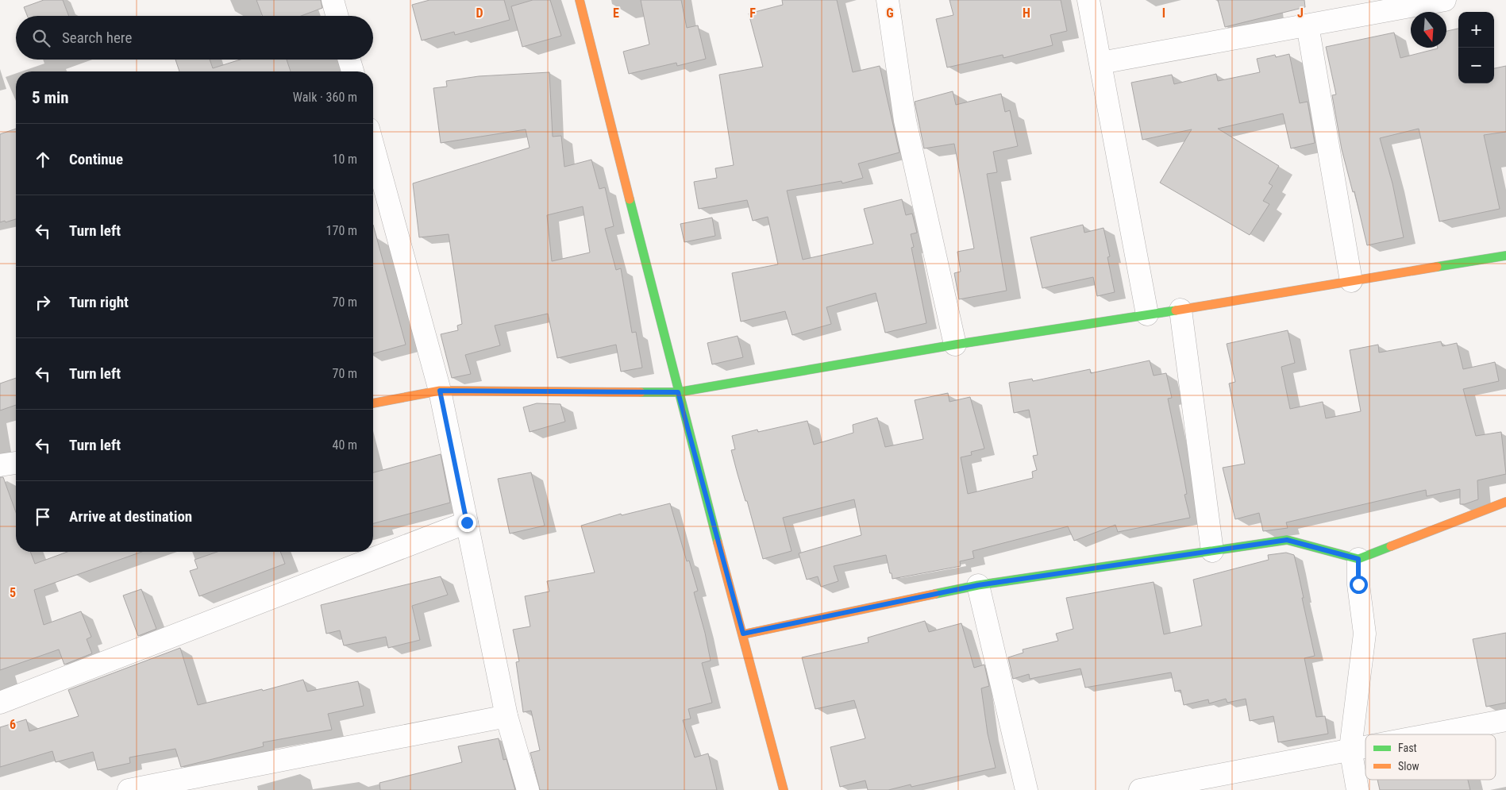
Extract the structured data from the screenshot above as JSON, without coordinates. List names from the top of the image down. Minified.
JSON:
{"legend":["Fast","Slow"],"north":"bottom","page":{"map_buttons":["+","−"],"search":"Search here","heading":["5 min","Walk · 360 m"],"list":[["Continue","10 m"],["Turn left","170 m"],["Turn right","70 m"],["Turn left","70 m"],["Turn left","40 m"],"Arrive at destination"]},"grid":{"columns":["D","E","F","G","H","I","J"],"rows":["5","6"]}}
